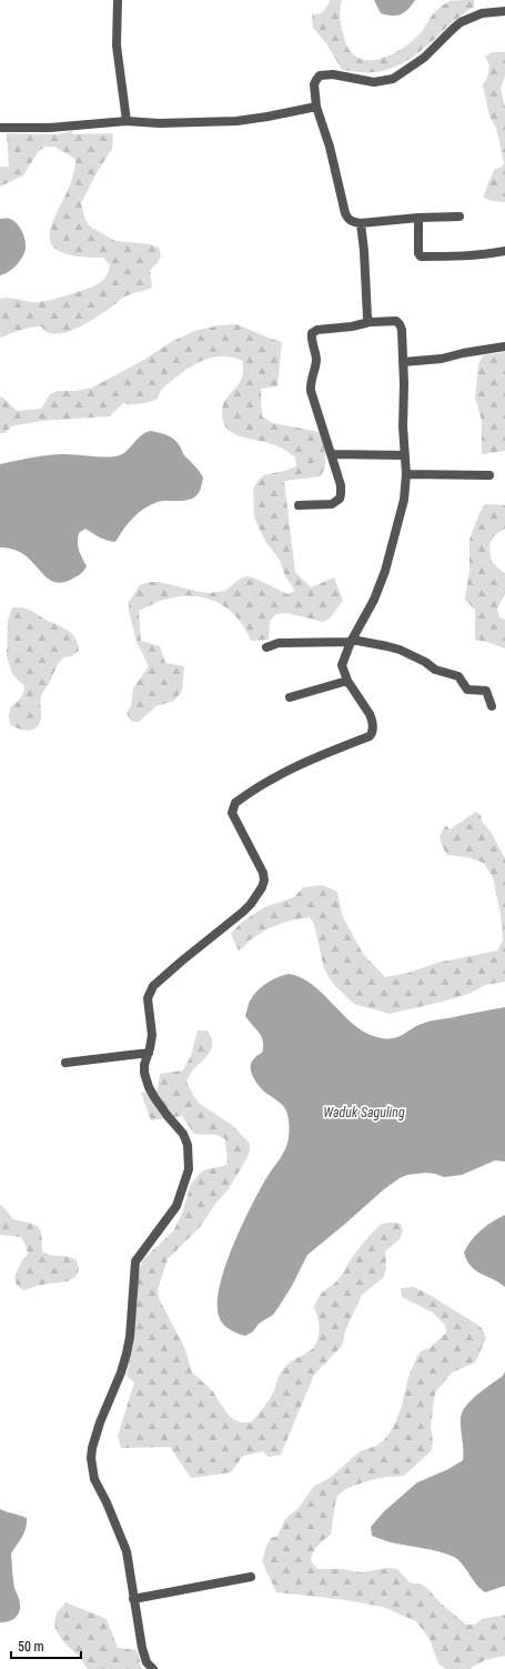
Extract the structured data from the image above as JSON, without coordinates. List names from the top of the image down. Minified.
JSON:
{"water":["Waduk Saguling"],"scale_bar":"50 m"}
